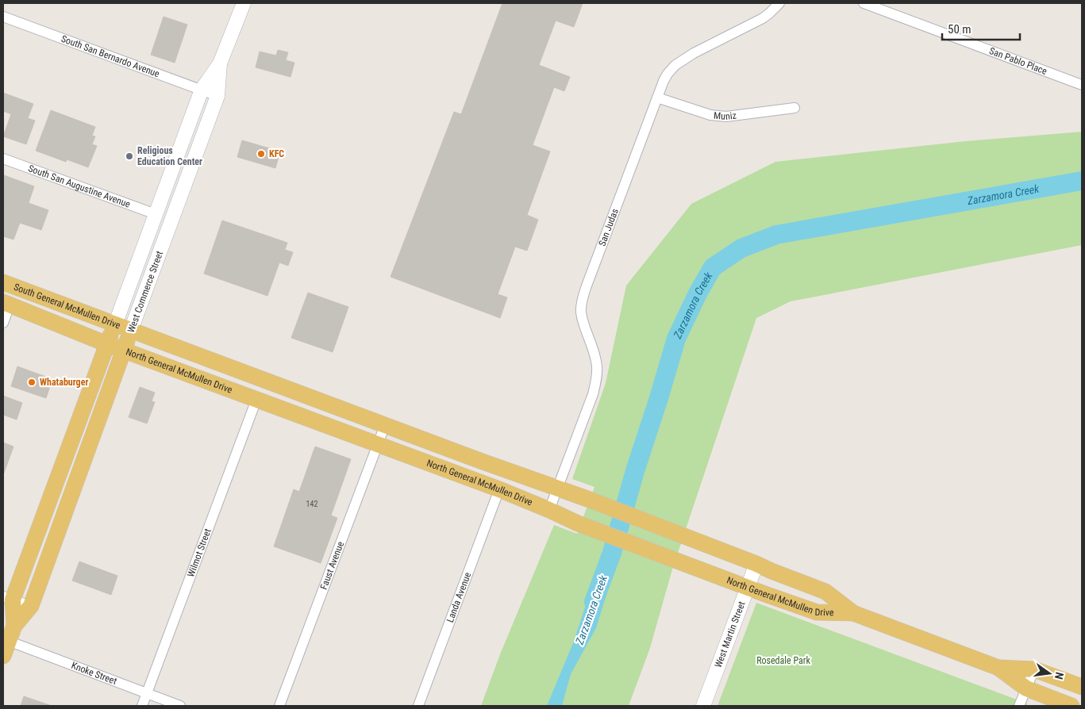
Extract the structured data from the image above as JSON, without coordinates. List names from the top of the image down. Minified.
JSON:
{"streets":{"main road":["West Commerce Street","South General McMullen Drive","North General McMullen Drive","West Martin Street"],"street":["South San Bernardo Avenue","San Pablo Place","Muniz","South San Augustine Avenue","San Judas","Wilmot Street","Faust Avenue","Landa Avenue","Knoke Street"]},"crossings":[["South San Bernardo Avenue","West Commerce Street"],["Muniz","San Judas"],["South San Augustine Avenue","West Commerce Street"],["San Judas","North General McMullen Drive"],["West Commerce Street","South General McMullen Drive"],["West Commerce Street","North General McMullen Drive"],["West Commerce Street","Knoke Street"],["South General McMullen Drive","North General McMullen Drive"],["North General McMullen Drive","Wilmot Street"],["North General McMullen Drive","Faust Avenue"],["North General McMullen Drive","Landa Avenue"],["North General McMullen Drive","West Martin Street"],["Wilmot Street","Knoke Street"]],"water":["Zarzamora Creek"],"parks":["Rosedale Park"],"places":["KFC","Religious Education Center","Whataburger"],"house_numbers":["142"],"scale_bar":"50 m","north":"right"}
